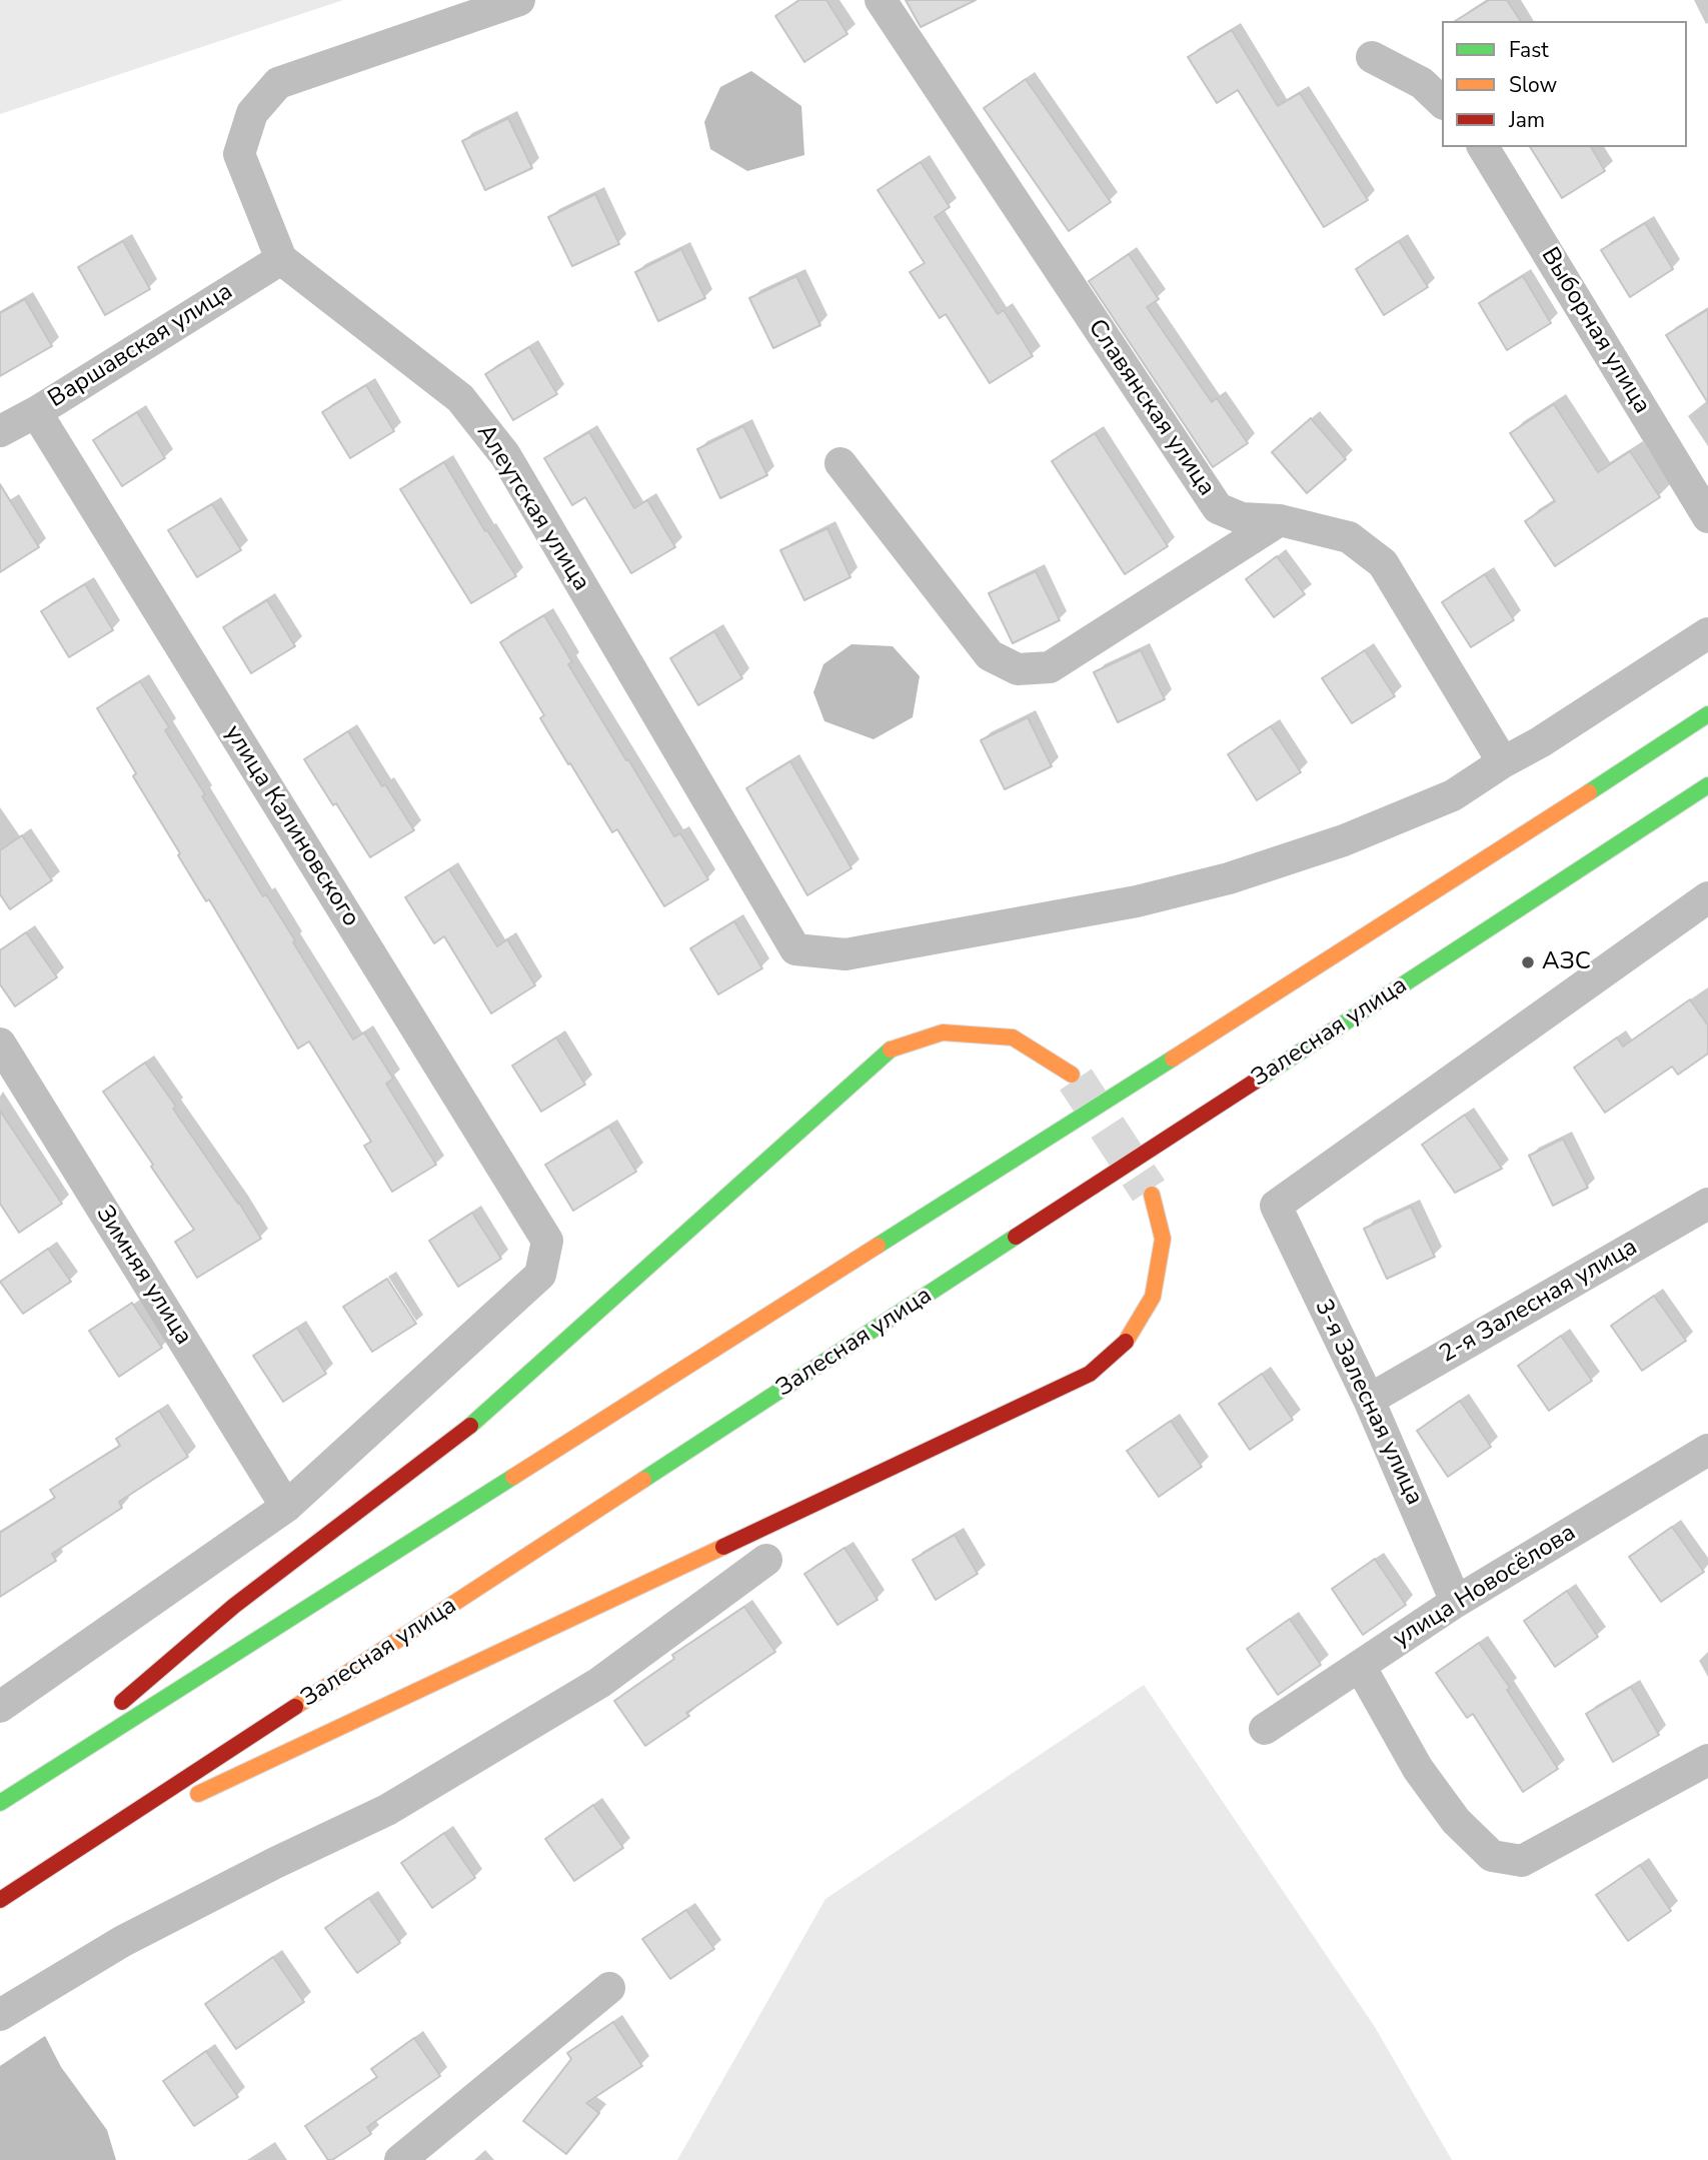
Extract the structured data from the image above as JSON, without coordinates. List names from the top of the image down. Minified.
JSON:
{"streets":{"main road":["Залесная улица"],"street":["Выборная улица","Варшавская улица","Славянская улица","Алеутская улица","улица Калиновского","Зимняя улица","2-я Залесная улица","3-я Залесная улица","улица Новосёлова"]},"crossings":[["Варшавская улица","Алеутская улица"],["Варшавская улица","улица Калиновского"],["Славянская улица","Алеутская улица"],["улица Калиновского","Зимняя улица"],["2-я Залесная улица","3-я Залесная улица"],["3-я Залесная улица","улица Новосёлова"]],"places":["АЗС"],"legend":["Fast","Slow","Jam"]}
